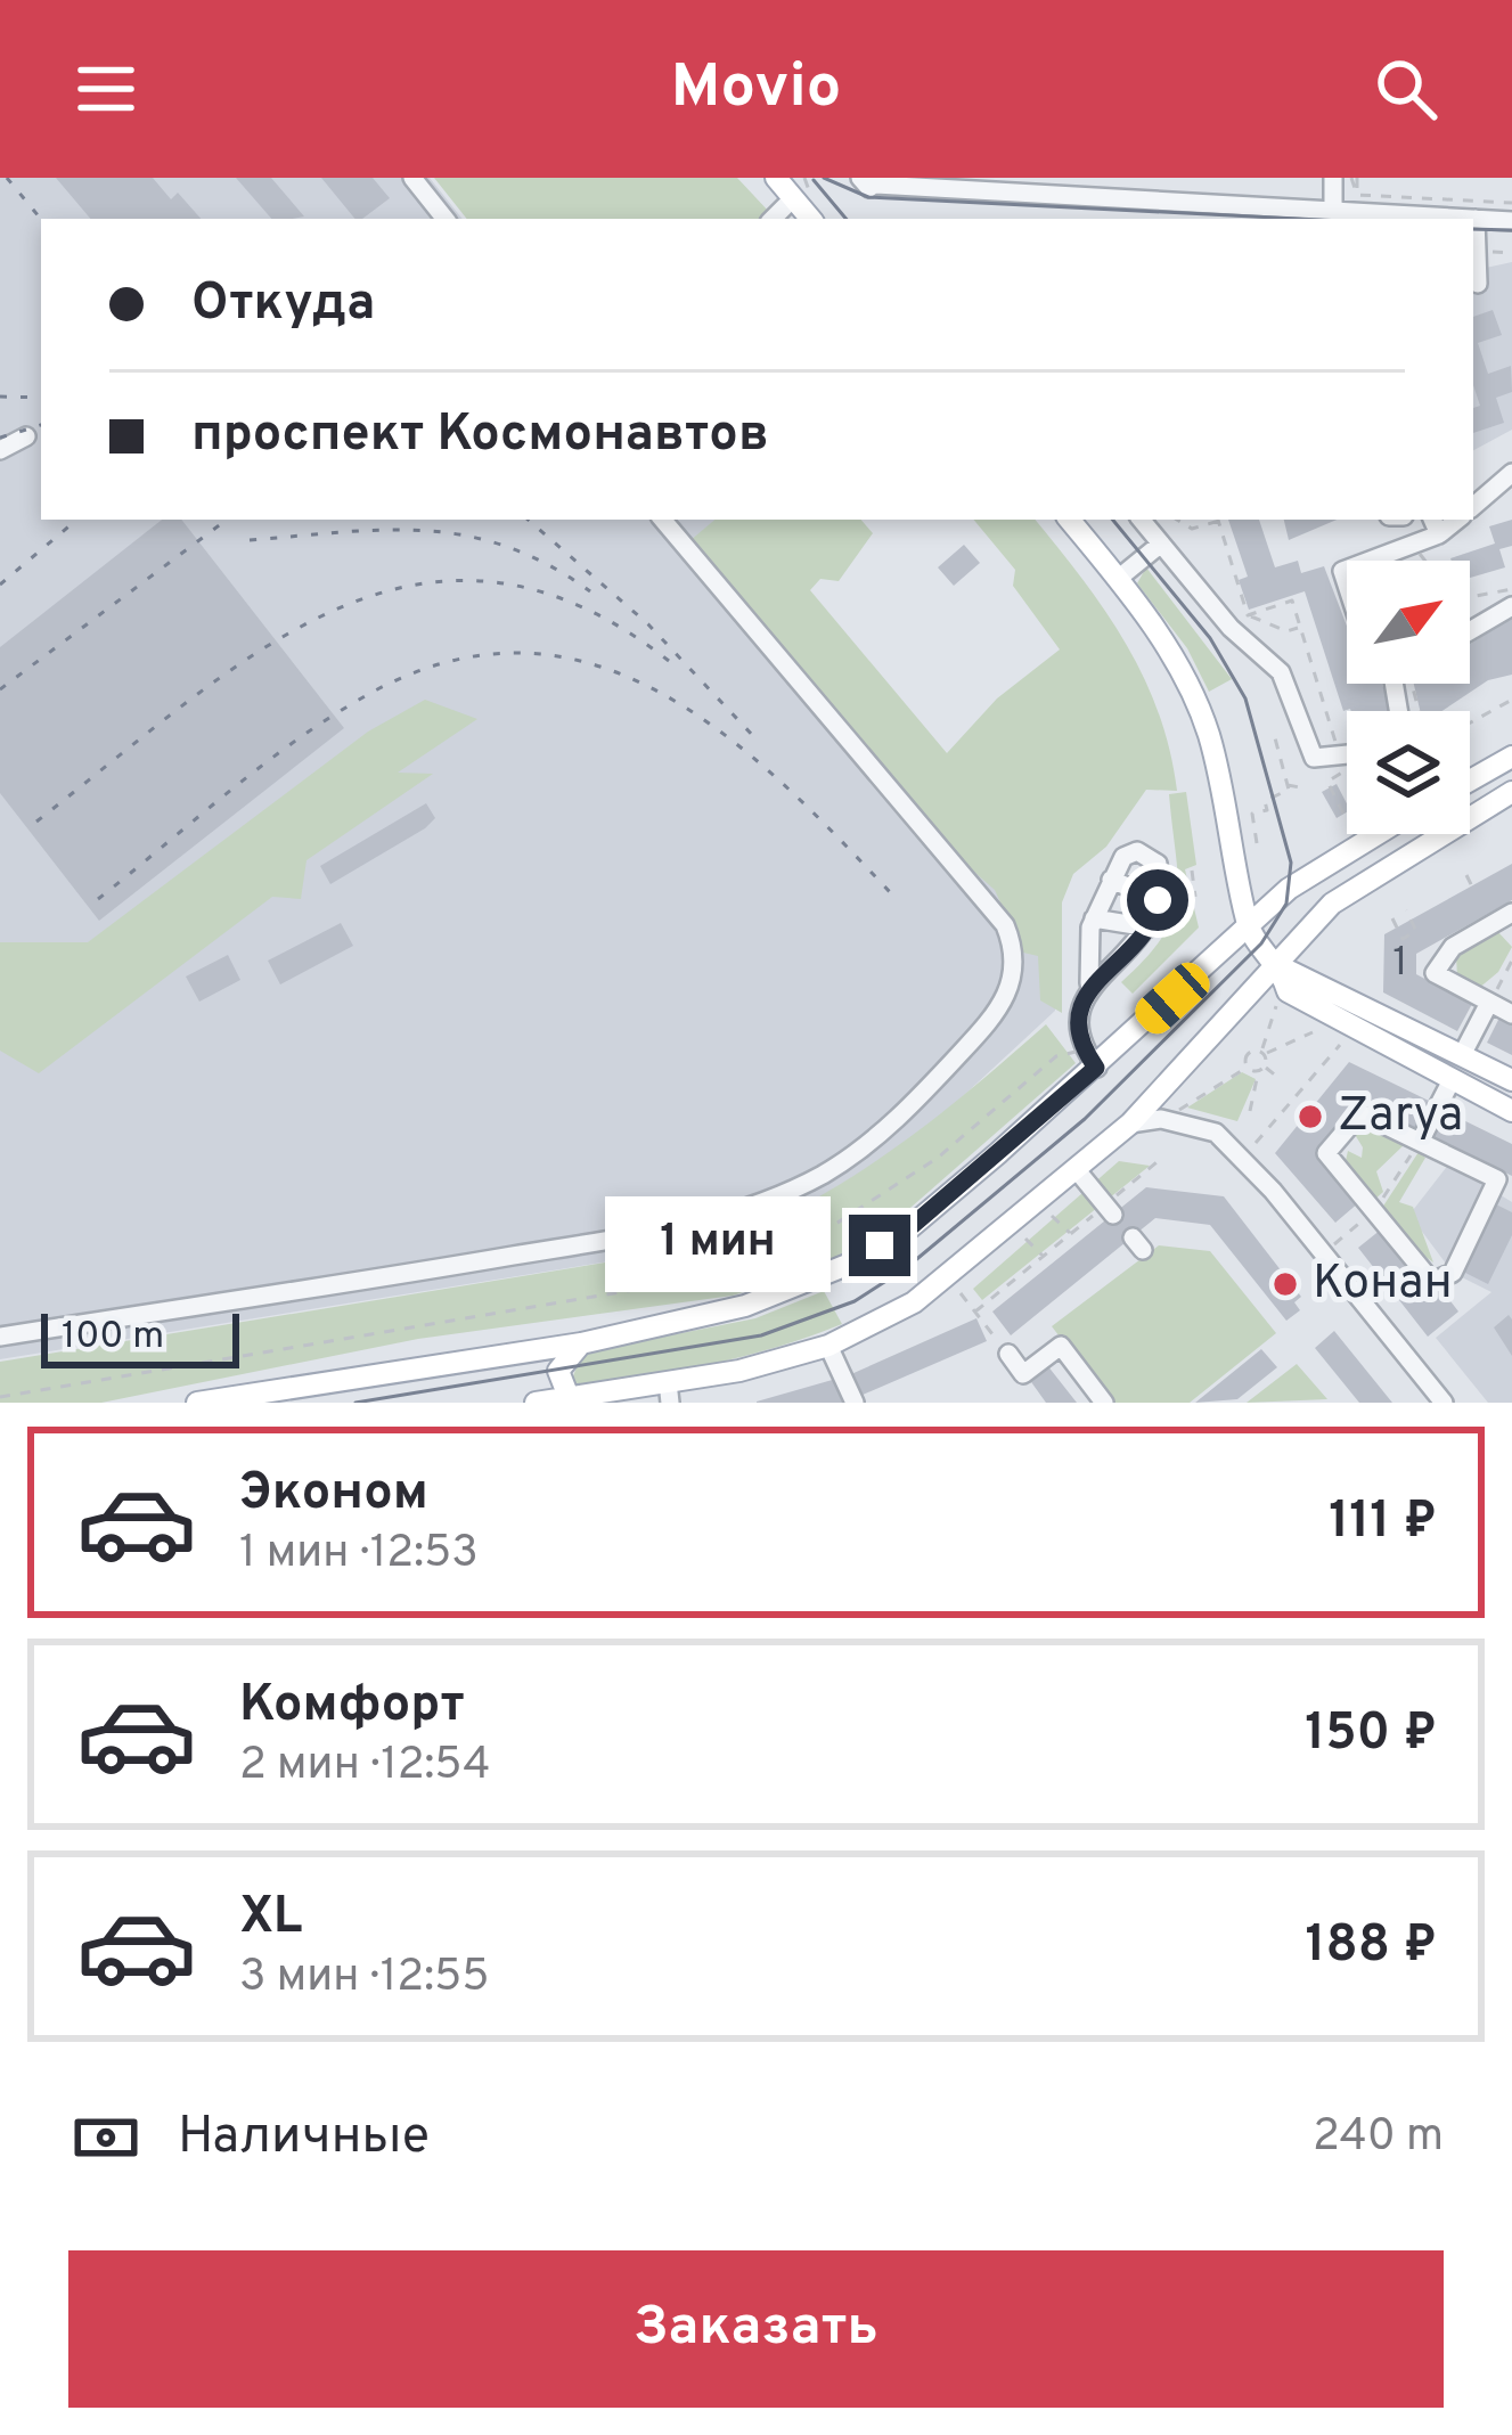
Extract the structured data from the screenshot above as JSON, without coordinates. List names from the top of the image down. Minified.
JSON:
{"places":["Zarya","Конан"],"house_numbers":["1"],"scale_bar":"100 m","north":"top right","page":{"header":"Movio","banner":["Откуда","проспект Космонавтов"],"bubble":"1 мин","scale":"100 m","list":[{"name":"Эконом","note":"1 мин · 12:53","value":"111 ₽"},{"name":"Комфорт","note":"2 мин · 12:54","value":"150 ₽"},{"name":"XL","note":"3 мин · 12:55","value":"188 ₽"}],"pay":["Наличные","240 m"],"buttons":"Заказать"}}
